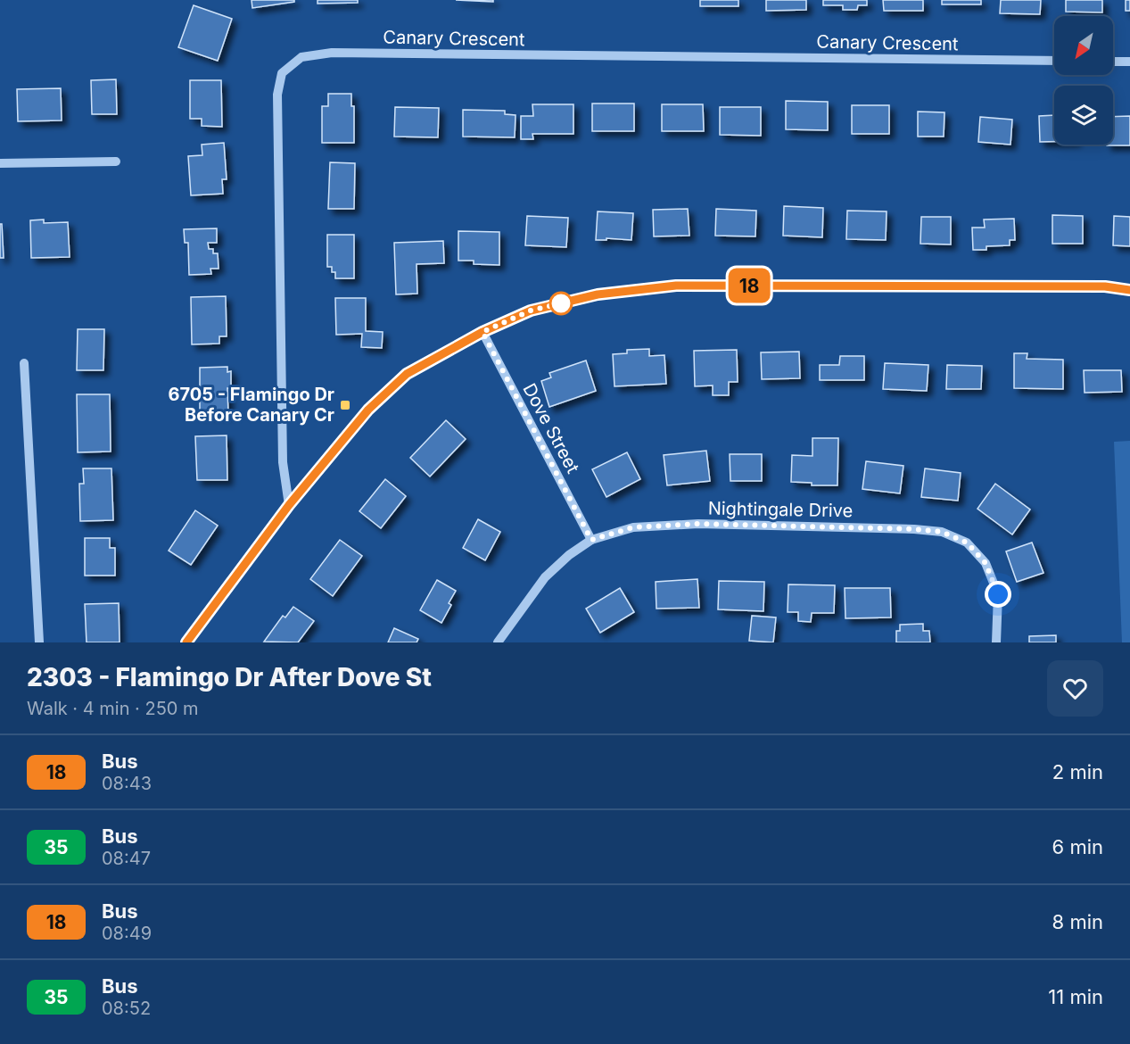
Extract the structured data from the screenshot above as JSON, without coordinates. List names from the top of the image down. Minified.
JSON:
{"streets":{"street":["Canary Crescent","Dove Street","Nightingale Drive"]},"crossings":[["Dove Street","Nightingale Drive"]],"places":{"transit":["6705 - Flamingo Dr Before Canary Cr"]},"lines":["bus line 18"],"north":"bottom left","page":{"on_map":"18","heading":["2303 - Flamingo Dr After Dove St","Walk · 4 min · 250 m"],"list":[{"mark":"18","name":"Bus","note":"08:43","value":"2 min"},{"mark":"35","name":"Bus","note":"08:47","value":"6 min"},{"mark":"18","name":"Bus","note":"08:49","value":"8 min"},{"mark":"35","name":"Bus","note":"08:52","value":"11 min"}]}}
